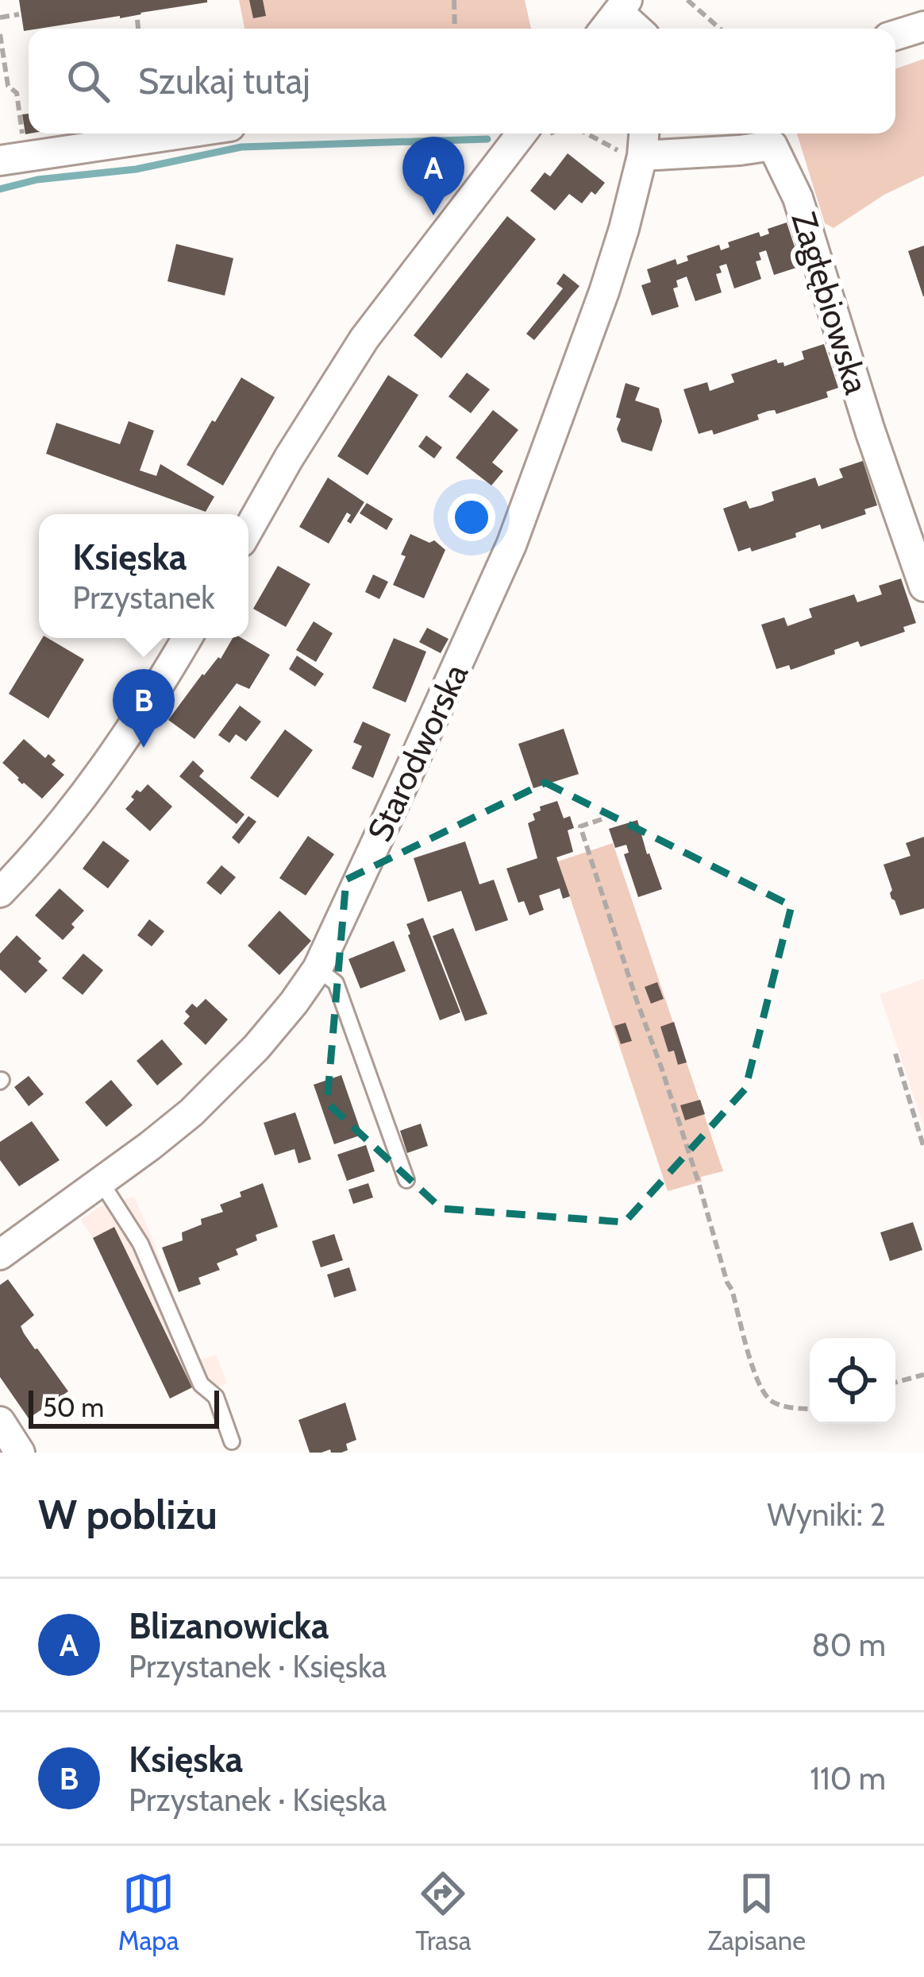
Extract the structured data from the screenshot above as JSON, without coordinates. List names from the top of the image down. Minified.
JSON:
{"streets":{"street":["Zagłębiowska","Starodworska"]},"crossings":[["Zagłębiowska","Starodworska"]],"scale_bar":"50 m","page":{"search":"Szukaj tutaj","pins":["A","B"],"popup":["Księska","Przystanek"],"scale":"50 m","heading":["W pobliżu","Wyniki: 2"],"list":[{"mark":"A","name":"Blizanowicka","note":"Przystanek · Księska","value":"80 m"},{"mark":"B","name":"Księska","note":"Przystanek · Księska","value":"110 m"}],"nav":["Mapa","Trasa","Zapisane"]}}
